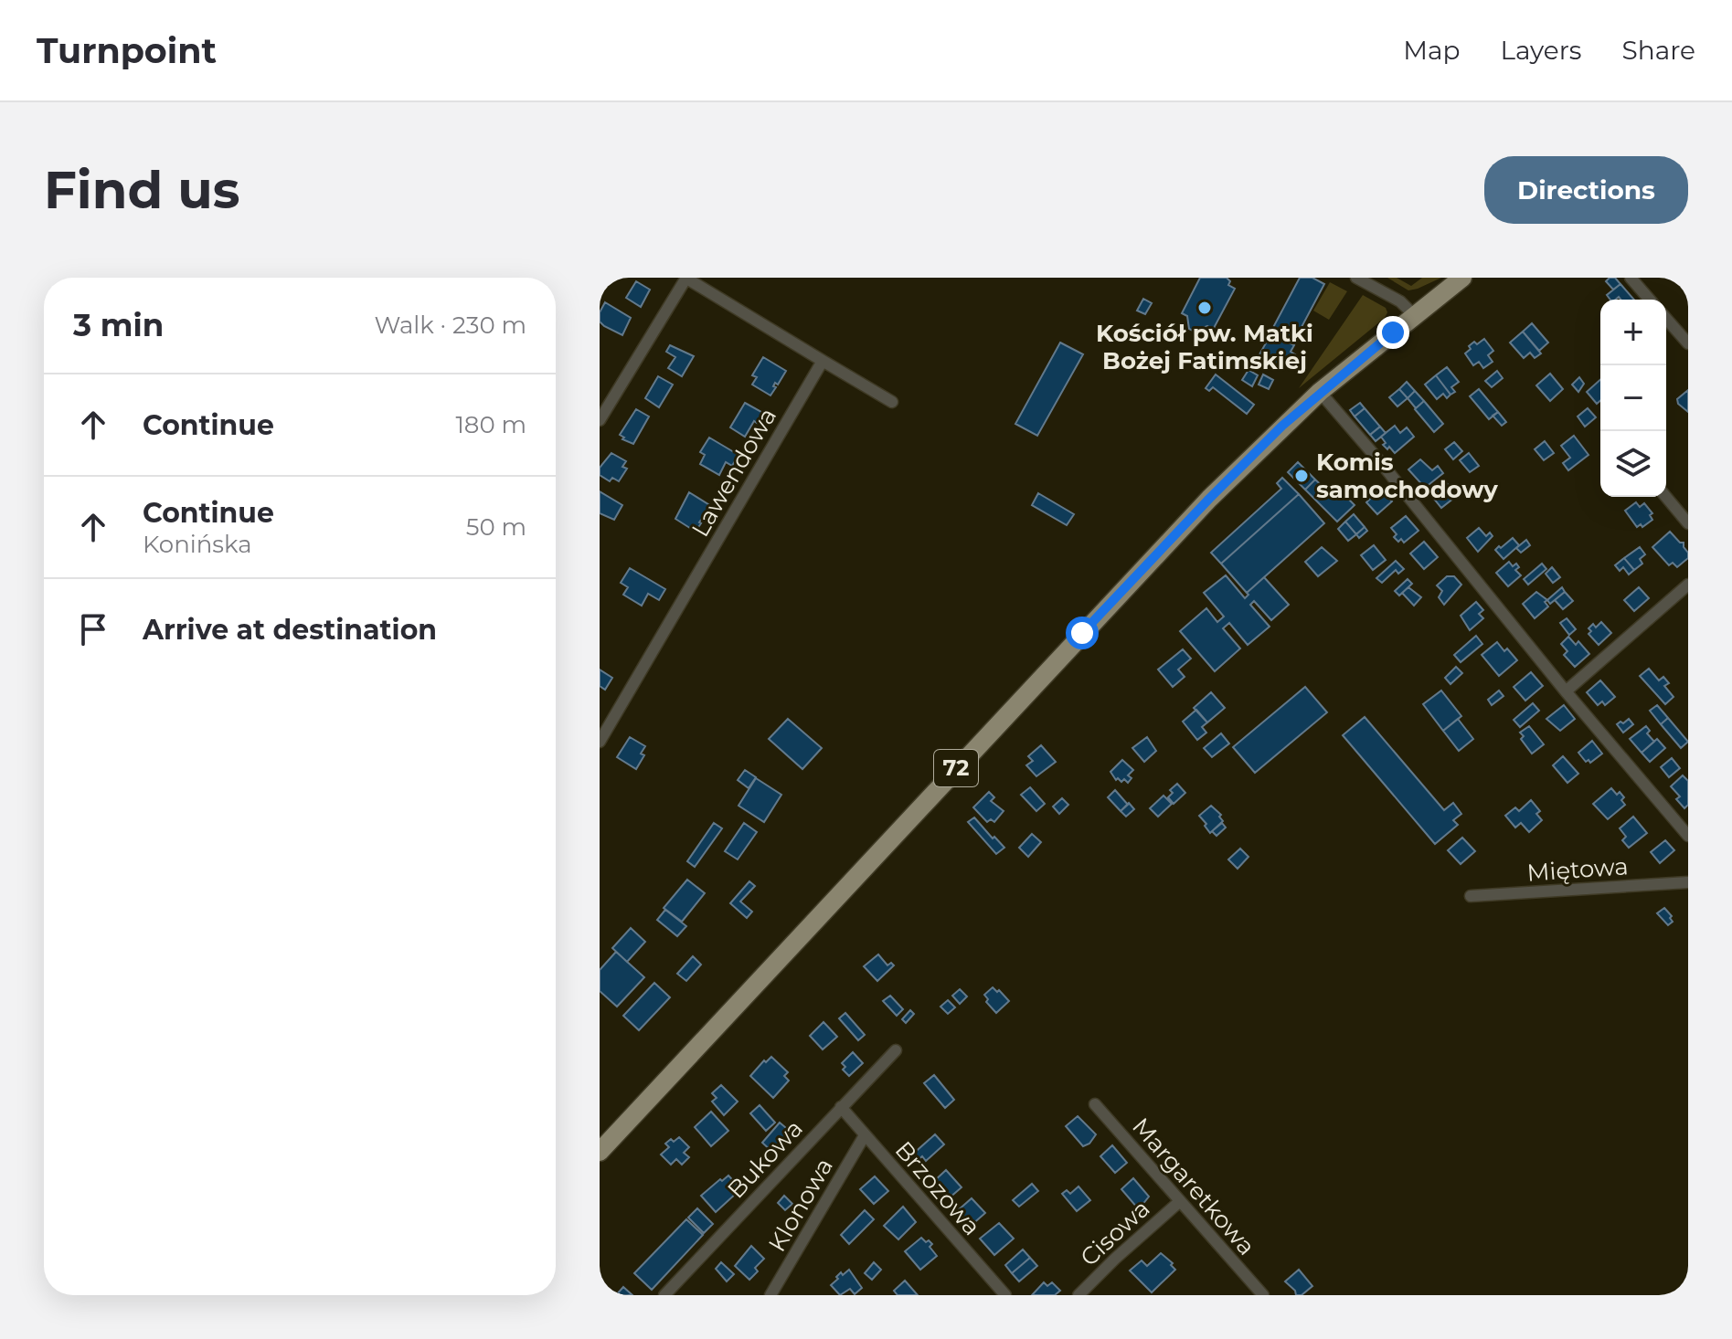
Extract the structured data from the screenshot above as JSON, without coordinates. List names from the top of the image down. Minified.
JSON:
{"streets":{"main road":["72"],"street":["Lawendowa","Miętowa","Bukowa","Margaretkowa","Brzozowa","Klonowa","Cisowa"]},"crossings":[["Bukowa","Brzozowa"],["Margaretkowa","Cisowa"],["Brzozowa","Klonowa"]],"places":["Kościół pw. Matki Bożej Fatimskiej","Komis samochodowy"],"page":{"header":"Turnpoint","nav":["Map","Layers","Share"],"buttons":"Directions","title":"Find us","heading":["3 min","Walk · 230 m"],"map_buttons":["+","−"],"list":[["Continue","180 m"],["Continue","Konińska","50 m"],"Arrive at destination"]}}
